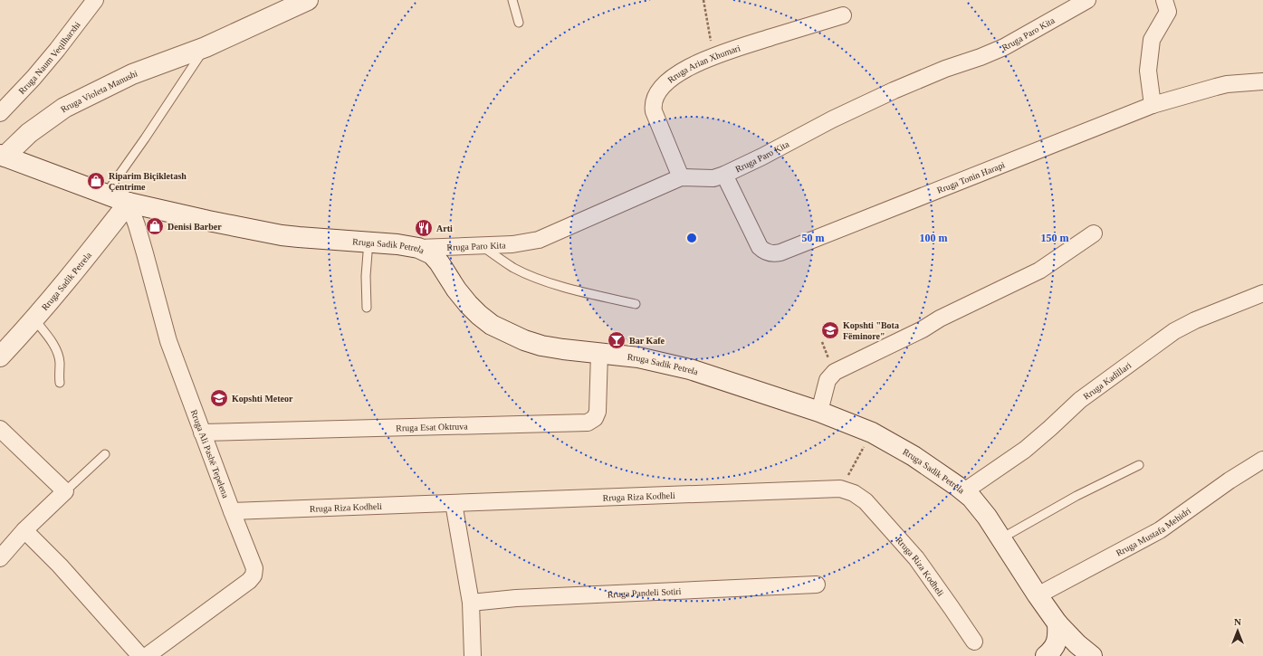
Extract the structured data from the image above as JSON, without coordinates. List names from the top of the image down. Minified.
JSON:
{"streets":{"main road":["Rruga Violeta Manushi","Rruga Sadik Petrela"],"street":["Rruga Paro Kita","Rruga Naum Veqilharxhi","Rruga Arian Xhumari","Rruga Tonin Harapi","Rruga Kadillari","Rruga Esat Oktruva","Rruga Ali Pashë Tepelena","Rruga Riza Kodheli","Rruga Mustafa Mehidri","Rruga Pandeli Sotiri"]},"crossings":[["Rruga Paro Kita","Rruga Arian Xhumari"],["Rruga Paro Kita","Rruga Tonin Harapi"],["Rruga Paro Kita","Rruga Sadik Petrela"],["Rruga Violeta Manushi","Rruga Sadik Petrela"],["Rruga Sadik Petrela","Rruga Kadillari"],["Rruga Sadik Petrela","Rruga Esat Oktruva"],["Rruga Sadik Petrela","Rruga Ali Pashë Tepelena"],["Rruga Sadik Petrela","Rruga Mustafa Mehidri"],["Rruga Esat Oktruva","Rruga Ali Pashë Tepelena"],["Rruga Ali Pashë Tepelena","Rruga Riza Kodheli"]],"places":{"shop":["Riparim Biçikletash Çentrime","Denisi Barber"],"restaurant":["Arti"],"school or university":["Kopshti \"Bota Fëminore\"","Kopshti Meteor"],"bar":["Bar Kafe"]},"north":"top","rings":["50 m","100 m","150 m"]}
